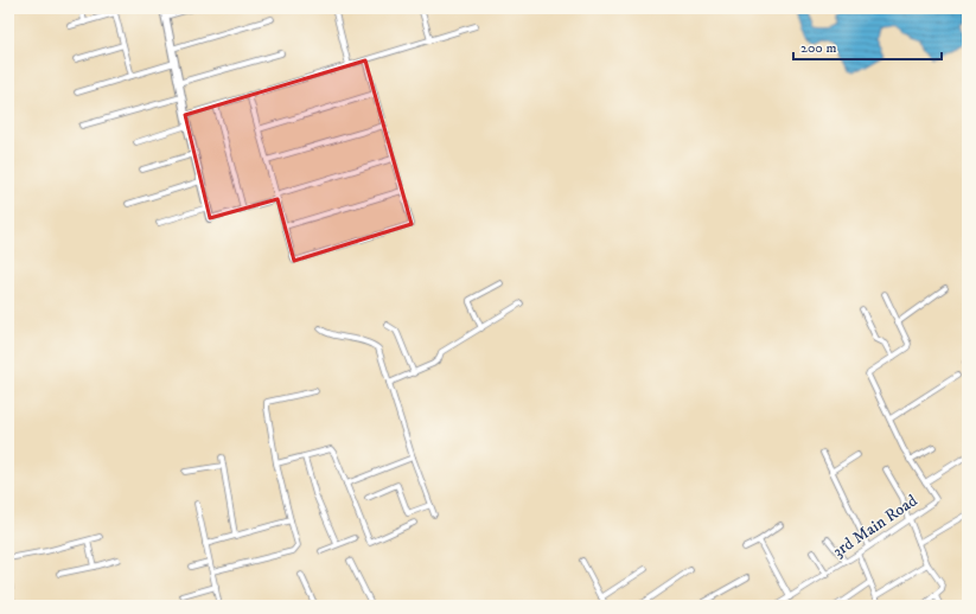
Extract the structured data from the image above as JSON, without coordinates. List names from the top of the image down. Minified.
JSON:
{"streets":{"street":["3rd Main Road"]},"scale_bar":"200 m"}
